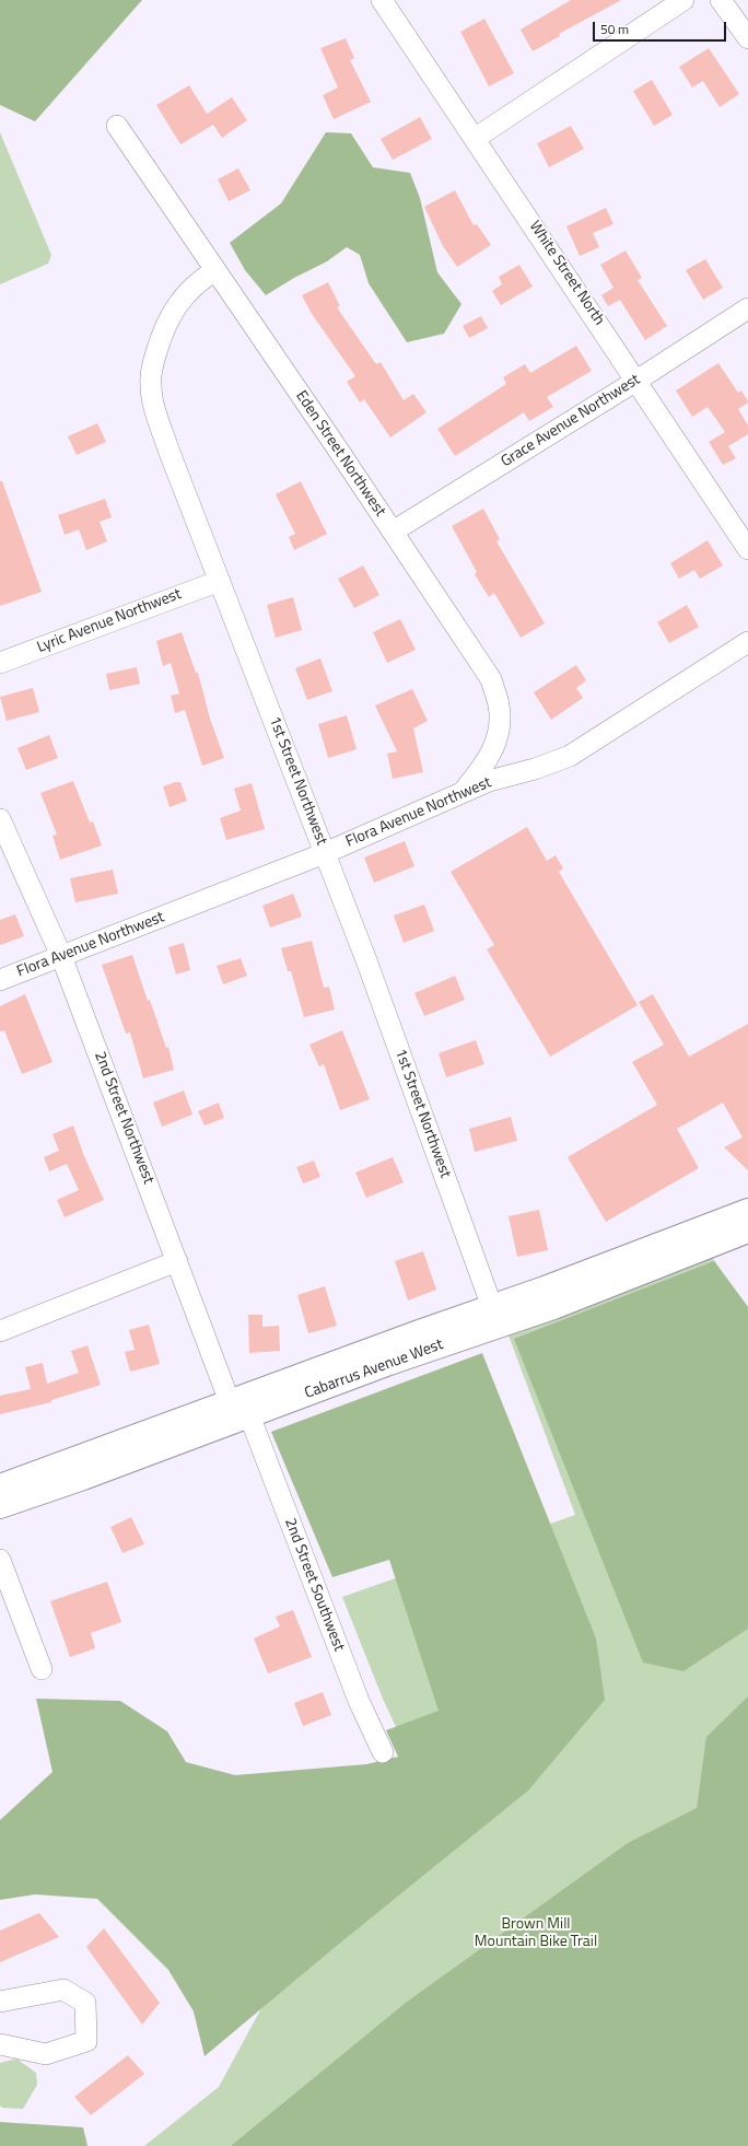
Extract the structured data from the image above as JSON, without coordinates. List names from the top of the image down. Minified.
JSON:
{"streets":{"main road":["Cabarrus Avenue West"],"street":["White Street North","Grace Avenue Northwest","Eden Street Northwest","Lyric Avenue Northwest","1st Street Northwest","Flora Avenue Northwest","2nd Street Northwest","2nd Street Southwest"]},"crossings":[["White Street North","Grace Avenue Northwest"],["Grace Avenue Northwest","Eden Street Northwest"],["Eden Street Northwest","1st Street Northwest"],["Eden Street Northwest","Flora Avenue Northwest"],["Lyric Avenue Northwest","1st Street Northwest"],["1st Street Northwest","Flora Avenue Northwest"],["1st Street Northwest","Cabarrus Avenue West"],["Flora Avenue Northwest","2nd Street Northwest"],["2nd Street Northwest","Cabarrus Avenue West"],["2nd Street Northwest","2nd Street Southwest"],["Cabarrus Avenue West","2nd Street Southwest"]],"parks":["Brown Mill Mountain Bike Trail"],"scale_bar":"50 m"}
